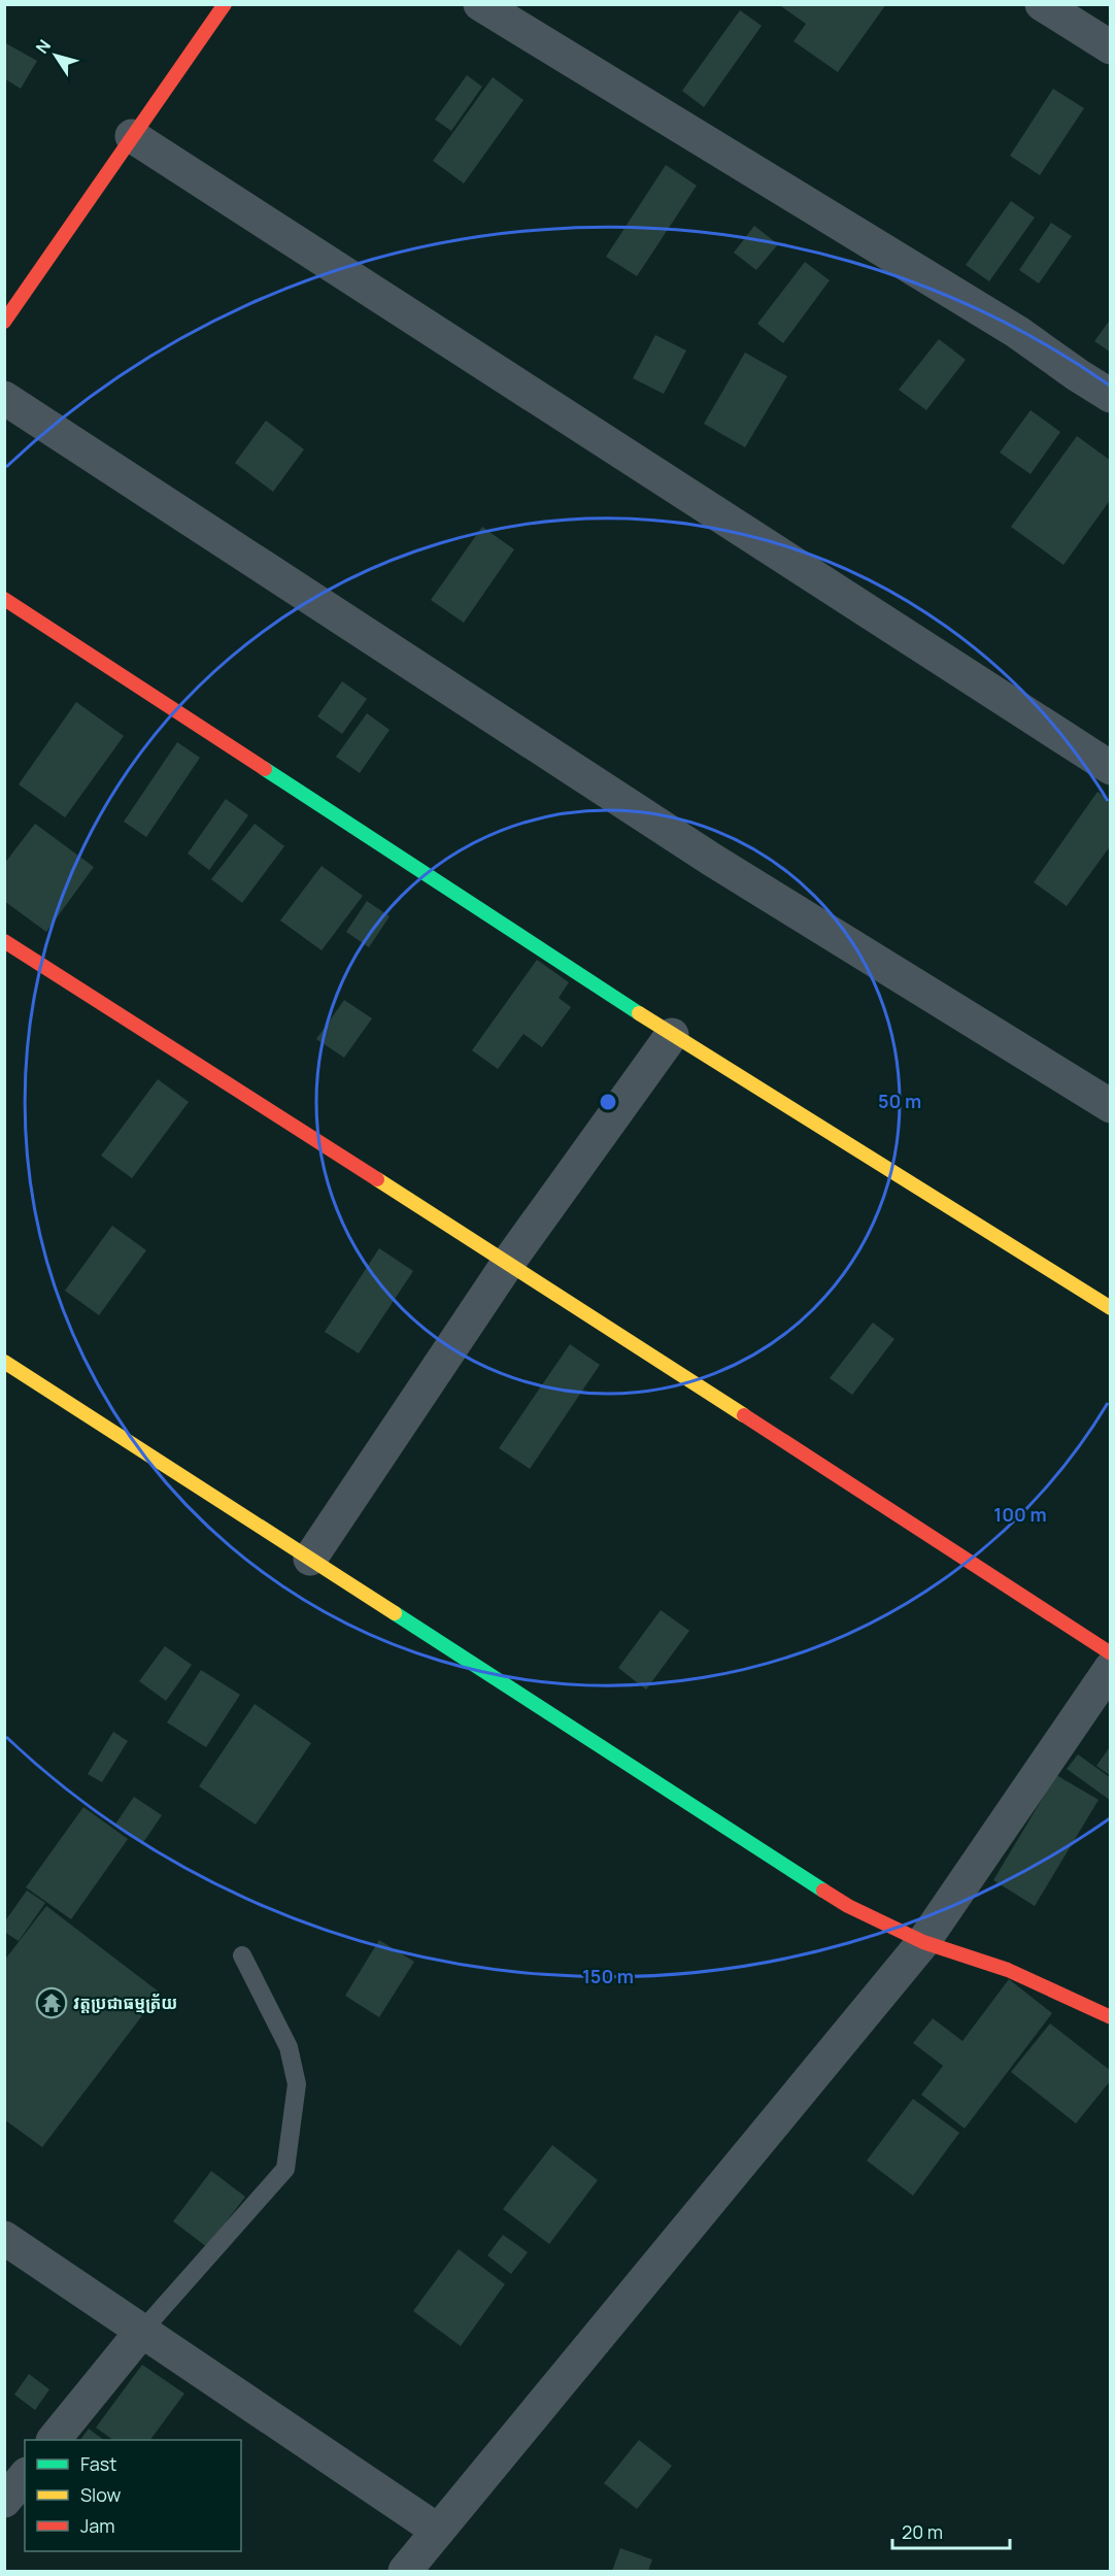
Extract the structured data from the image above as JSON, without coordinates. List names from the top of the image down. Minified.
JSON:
{"places":{"temple":["វត្តប្រជាធម្មត្រ័យ"]},"legend":["Fast","Slow","Jam"],"scale_bar":"20 m","north":"top left","rings":["50 m","100 m","150 m"]}
